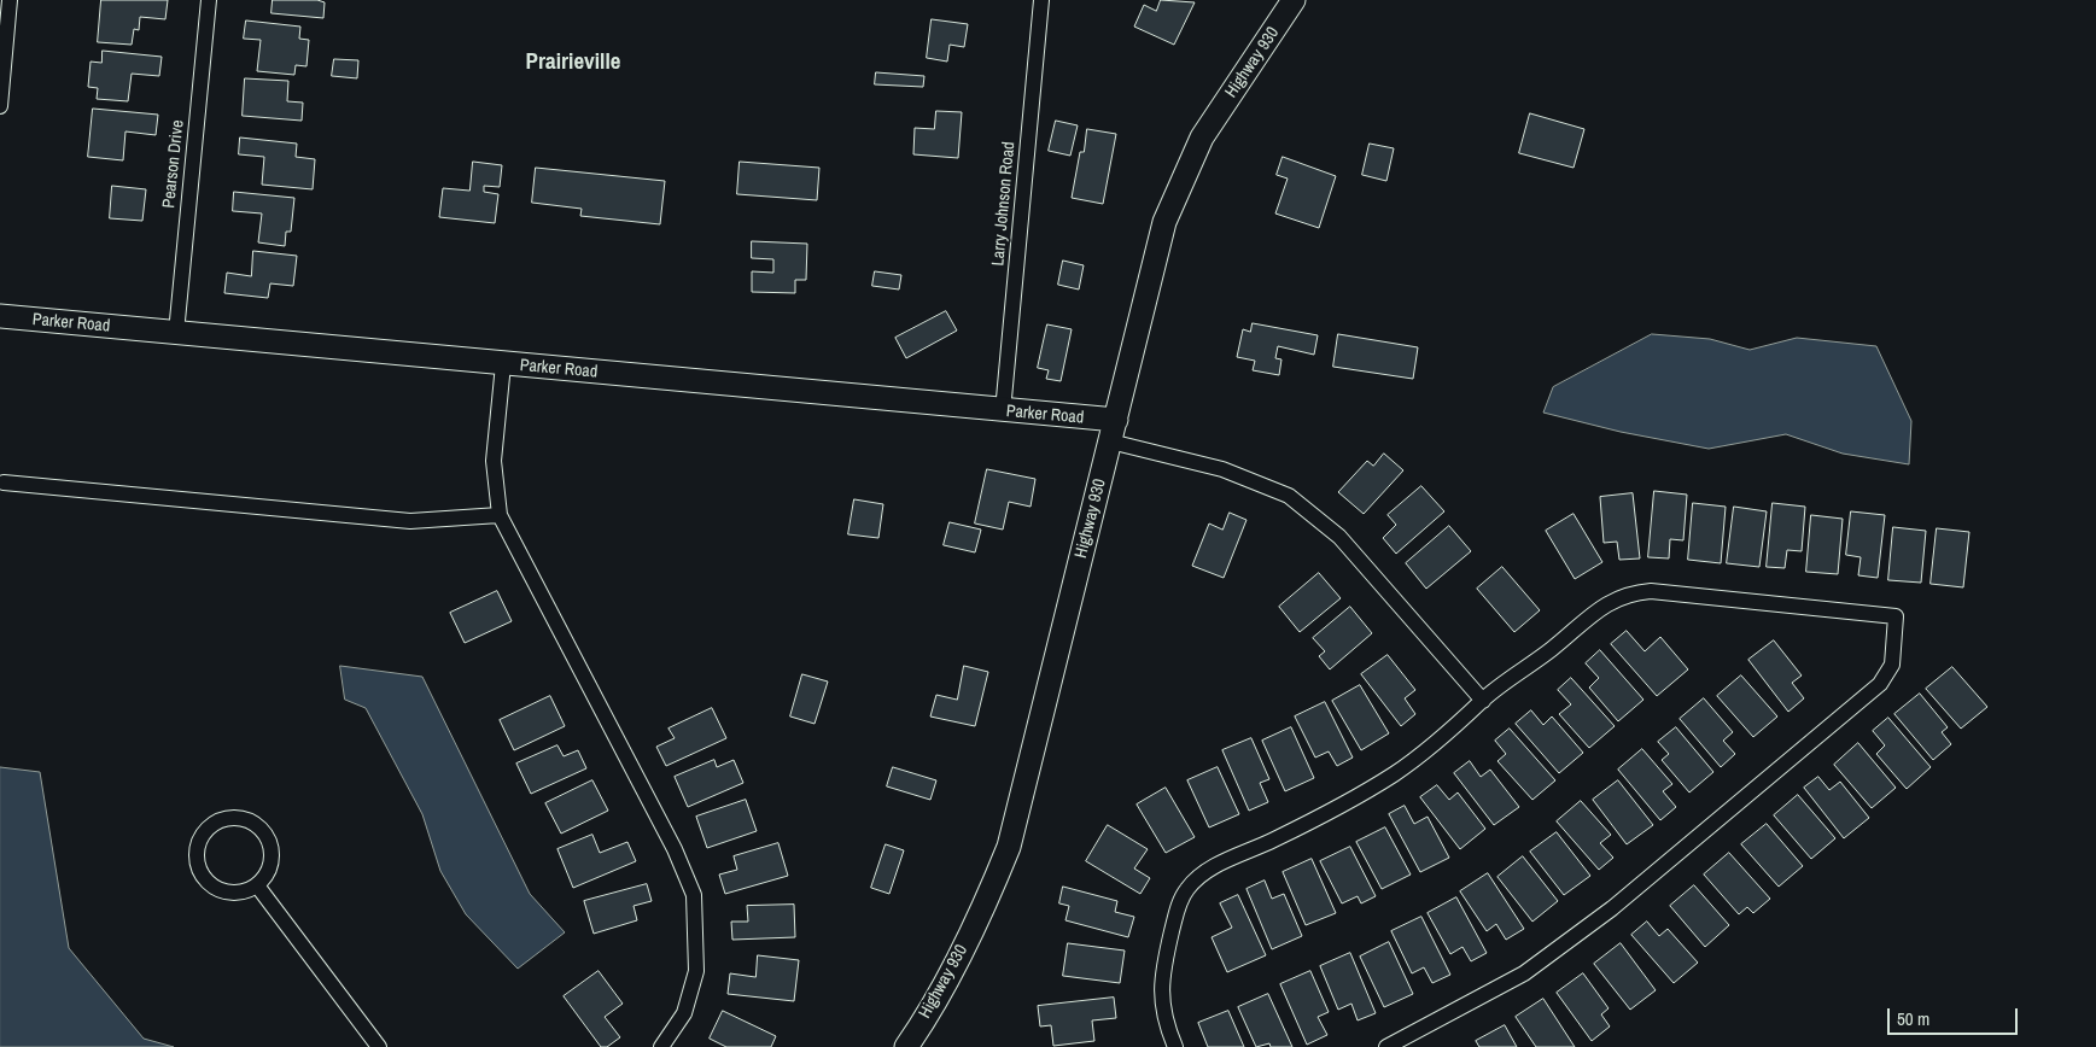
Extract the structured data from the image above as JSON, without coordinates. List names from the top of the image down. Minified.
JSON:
{"streets":{"street":["Highway 930","Pearson Drive","Larry Johnson Road","Parker Road"]},"crossings":[["Highway 930","Parker Road"],["Pearson Drive","Parker Road"],["Larry Johnson Road","Parker Road"]],"districts":["Prairieville"],"scale_bar":"50 m"}
